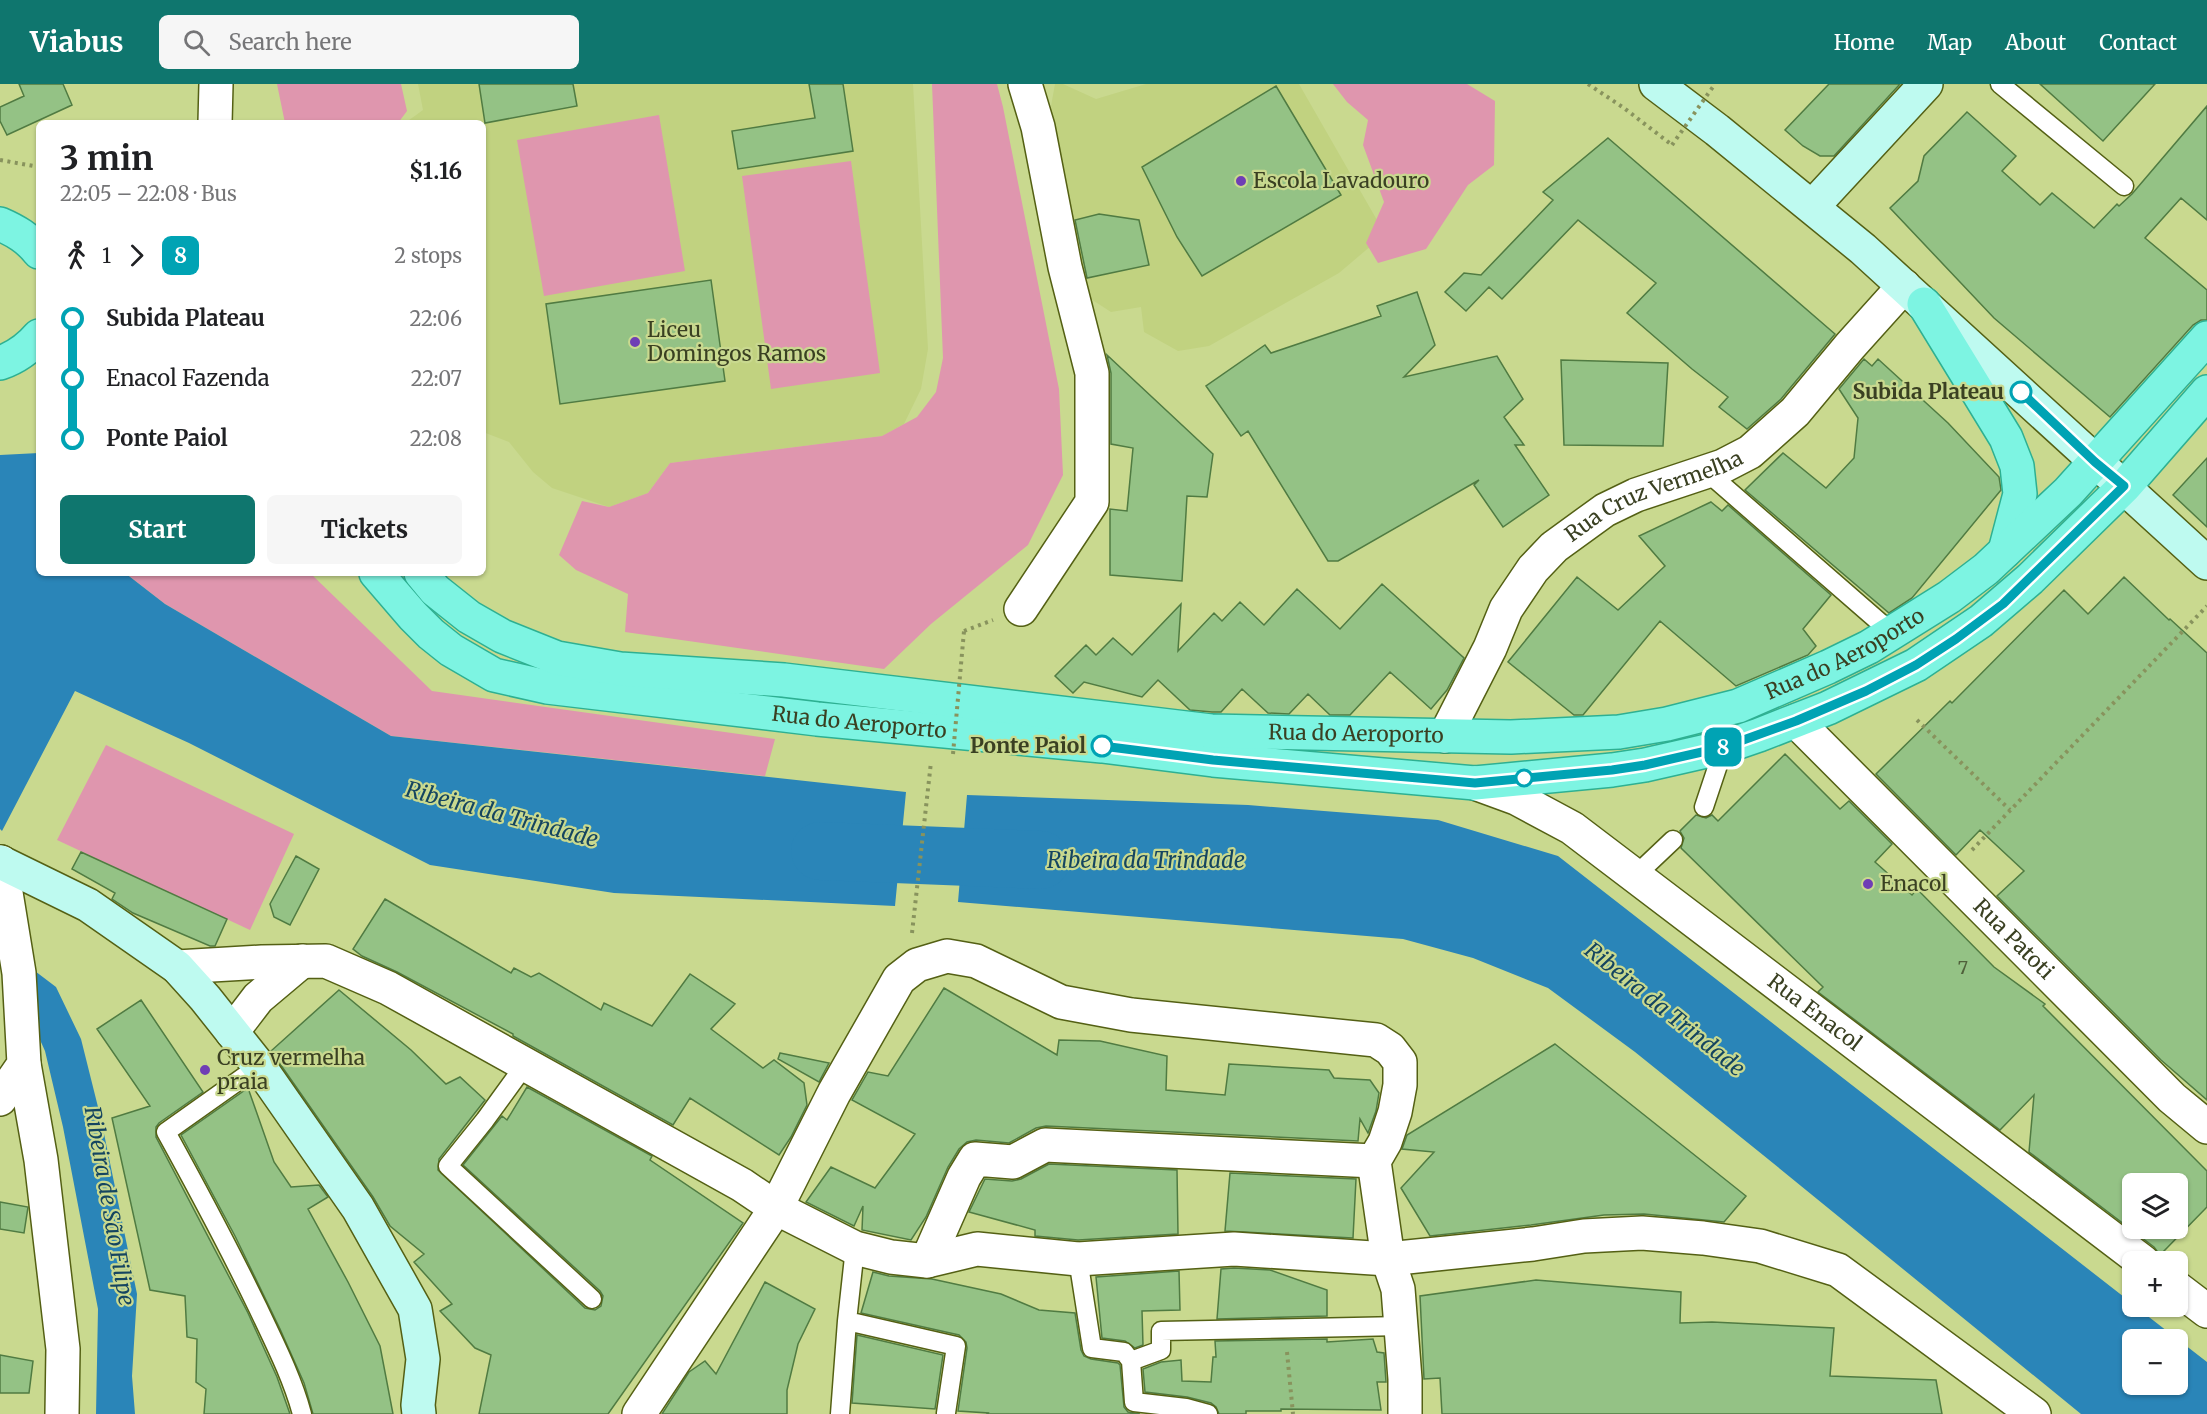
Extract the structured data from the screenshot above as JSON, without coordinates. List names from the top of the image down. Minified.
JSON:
{"streets":{"main road":["Rua do Aeroporto"],"street":["Rua Cruz Vermelha","Rua Patoti","Rua Enacol"]},"crossings":[["Rua Cruz Vermelha","Rua do Aeroporto"],["Rua do Aeroporto","Rua Patoti"],["Rua do Aeroporto","Rua Enacol"]],"water":["Ribeira da Trindade","Ribeira de São Filipe"],"places":["Escola Lavadouro","Liceu Domingos Ramos","Subida Plateau","Ponte Paiol","Enacol","Cruz vermelha praia"],"lines":["bus line 8"],"house_numbers":["7"],"page":{"header":"Viabus","search":"Search here","nav":["Home","Map","About","Contact"],"on_map":"8","heading":["3 min","22:05 – 22:08 · Bus","$1.16"],"legs":["1","8","2 stops"],"list":[{"name":"Subida Plateau","value":"22:06"},{"name":"Enacol Fazenda","value":"22:07"},{"name":"Ponte Paiol","value":"22:08"}],"buttons":["Start","Tickets"],"map_buttons":["+","−"]}}
